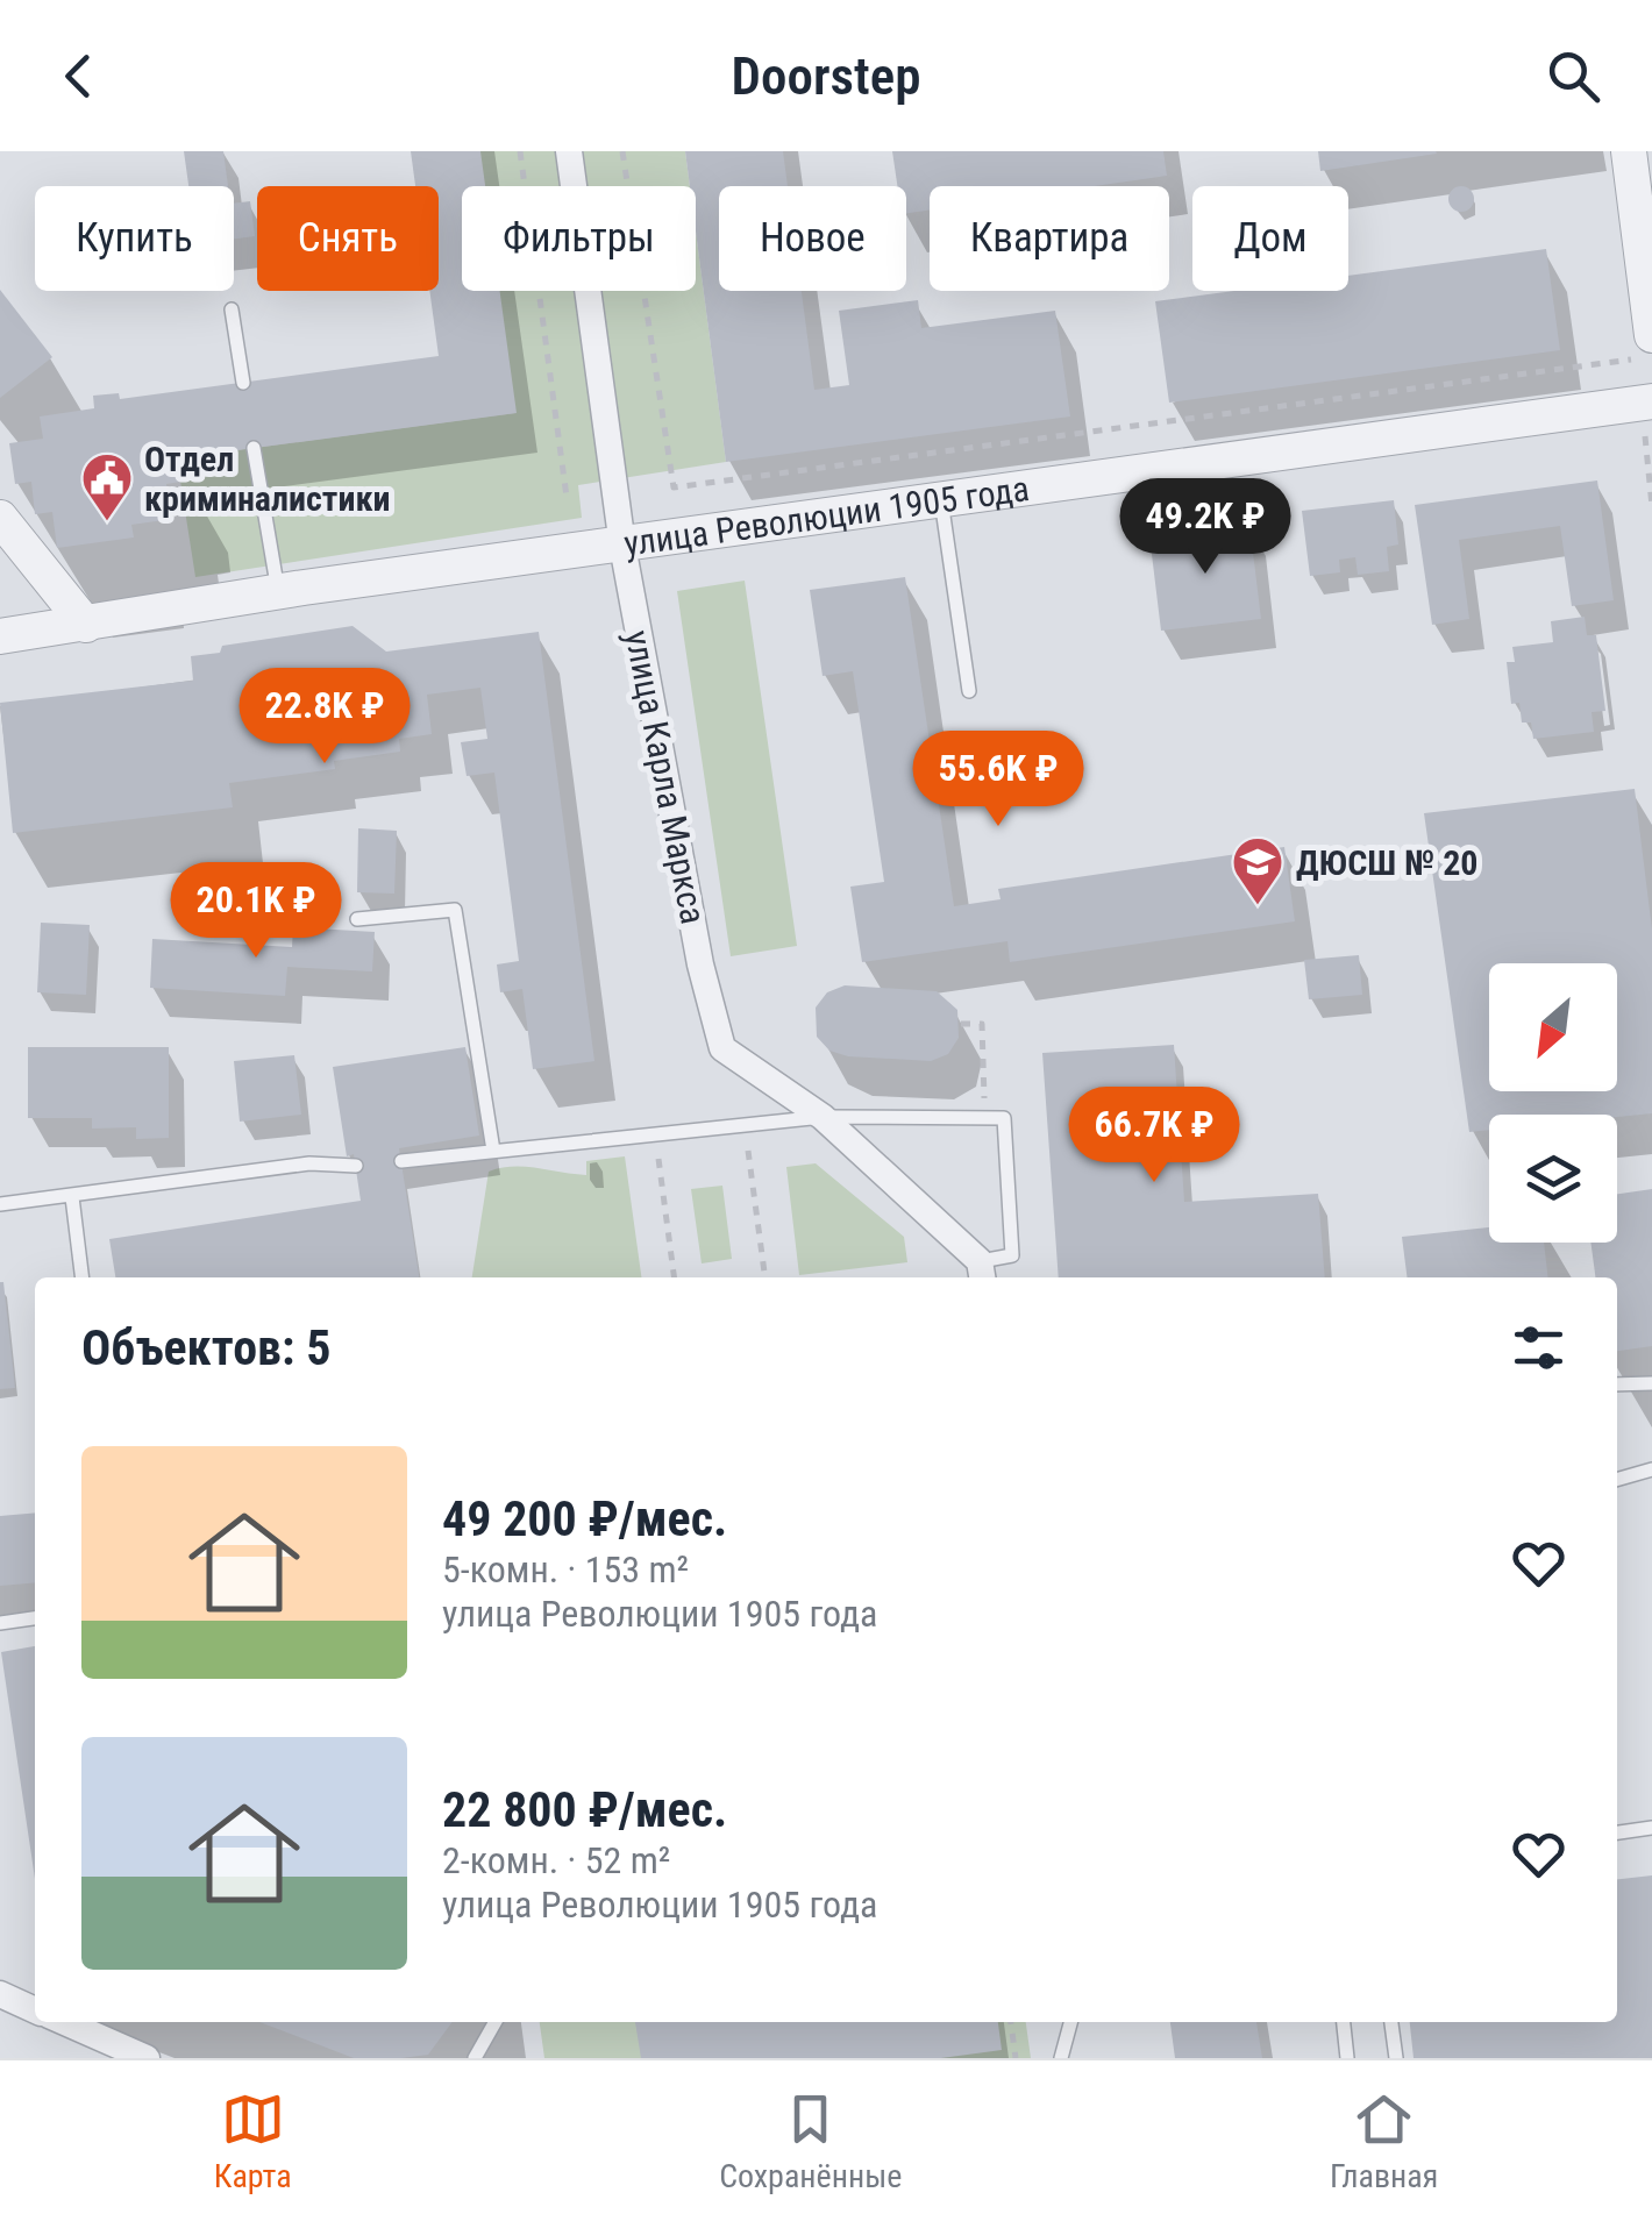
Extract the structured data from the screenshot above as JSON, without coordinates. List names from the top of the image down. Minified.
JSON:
{"streets":{"street":["улица Революции 1905 года","улица Карла Маркса"]},"crossings":[["улица Революции 1905 года","улица Карла Маркса"]],"places":{"public building":["Отдел криминалистики"],"school or university":["ДЮСШ № 20"]},"north":"bottom left","page":{"header":"Doorstep","chip":["Купить","Снять","Фильтры","Новое","Квартира","Дом"],"price":["49.2K ₽","22.8K ₽","55.6K ₽","20.1K ₽","66.7K ₽"],"heading":"Объектов: 5","list":[{"name":"49 200 ₽/мес.","note":"5-комн. · 153 m² · улица Революции 1905 года"},{"name":"22 800 ₽/мес.","note":"2-комн. · 52 m² · улица Революции 1905 года"}],"tabs":["Карта","Сохранённые","Главная"]}}
